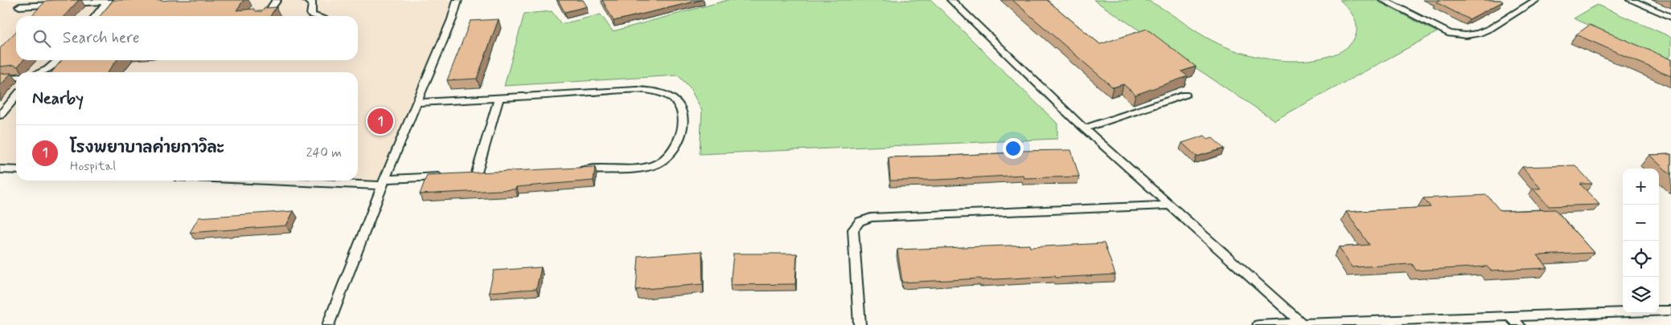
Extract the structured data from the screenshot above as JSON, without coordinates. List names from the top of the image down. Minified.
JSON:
{"page":{"search":"Search here","heading":"Nearby","pins":"1","list":[{"mark":"1","name":"โรงพยาบาลค่ายกาวิละ","note":"Hospital","value":"240 m"}],"map_buttons":["+","−"]}}
